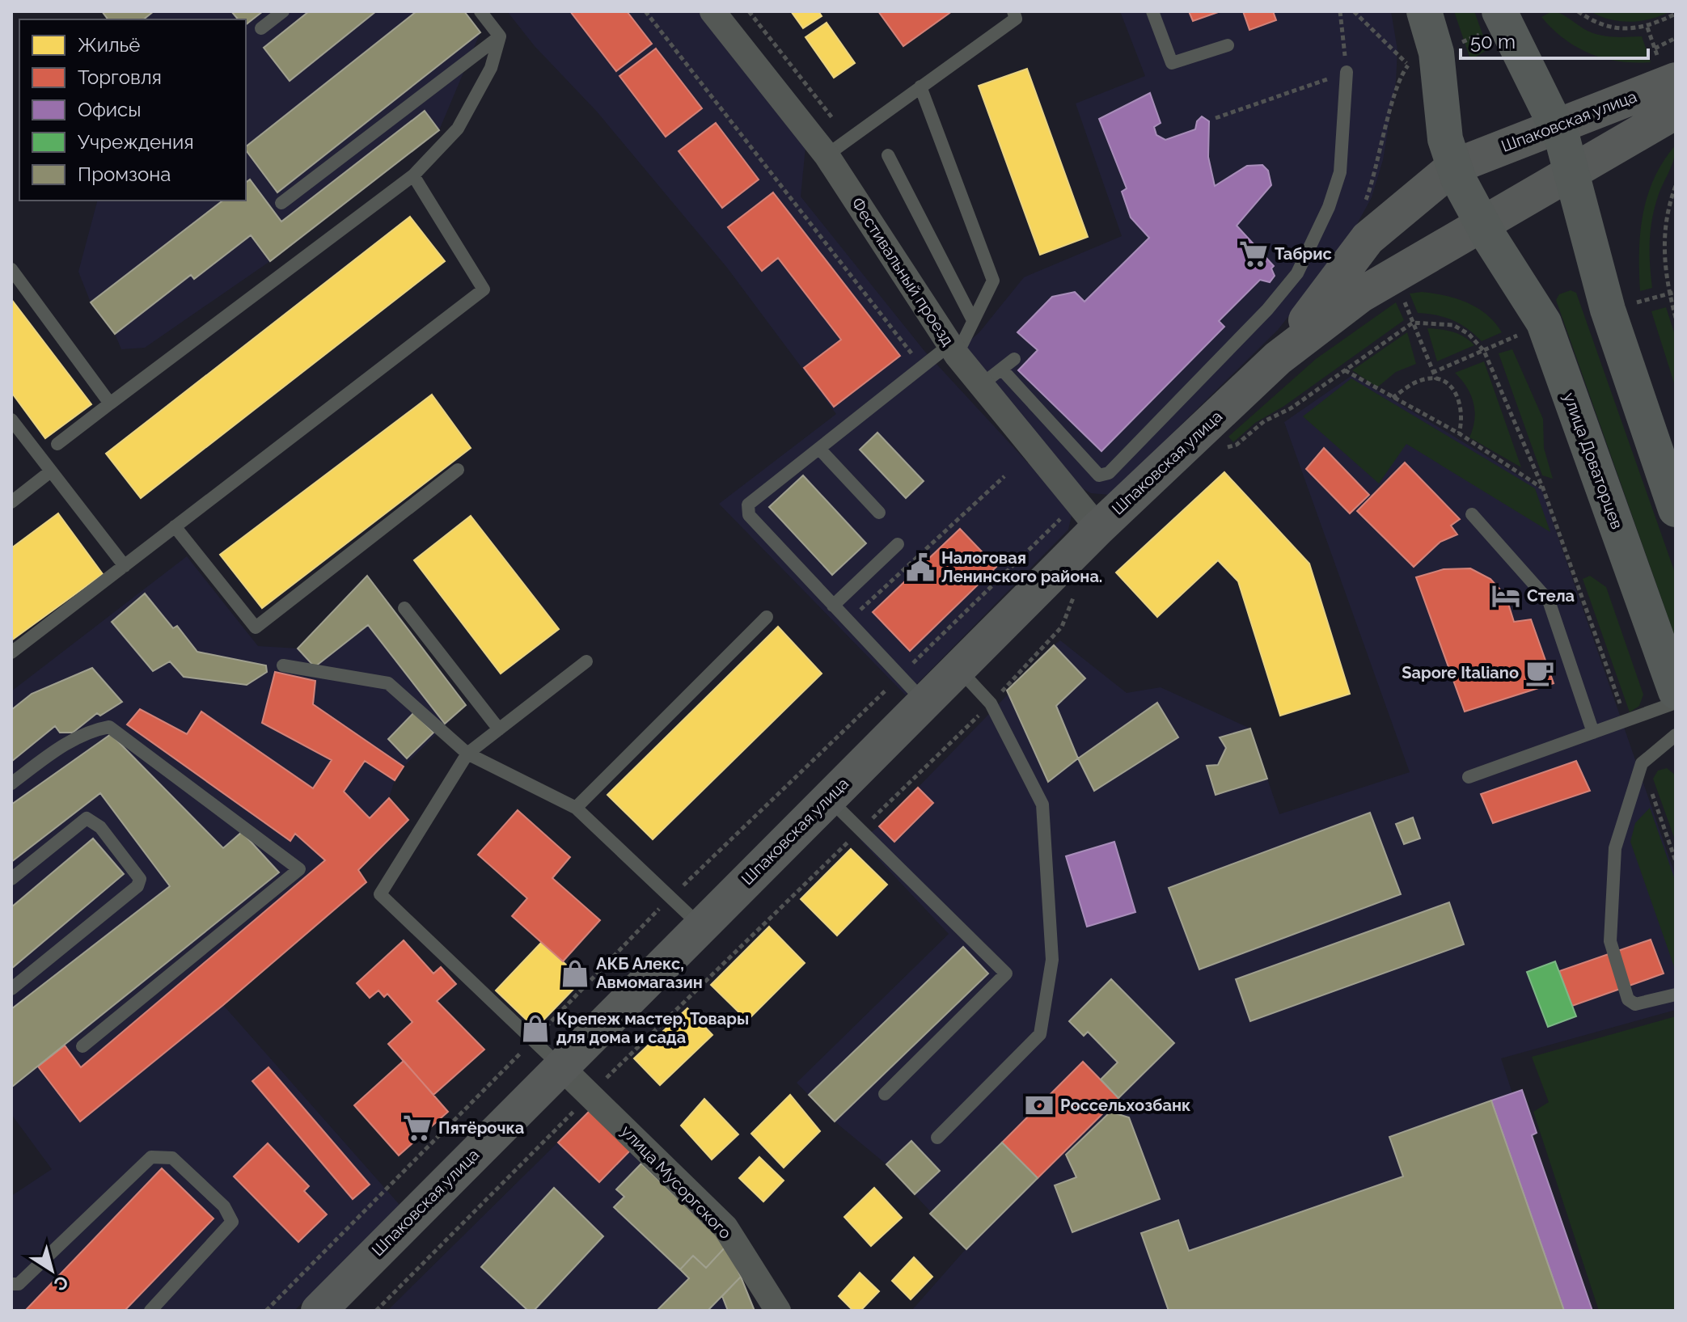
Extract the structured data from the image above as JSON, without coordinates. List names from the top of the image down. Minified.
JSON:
{"streets":{"main road":["Шпаковская улица","улица Доваторцев"],"street":["Фестивальный проезд","улица Мусоргского"]},"crossings":[["Шпаковская улица","Фестивальный проезд"],["Шпаковская улица","улица Доваторцев"],["Шпаковская улица","улица Мусоргского"]],"places":{"supermarket":["Табрис","Пятёрочка"],"public building":["Налоговая Ленинского района."],"hotel":["Стела"],"cafe":["Sapore Italiano"],"shop":["АКБ Алекс, Авмомагазин","Крепеж мастер, Товары для дома и сада"],"bank":["Россельхозбанк"]},"legend":["Жильё","Торговля","Офисы","Учреждения","Промзона"],"scale_bar":"50 m","north":"bottom right"}
